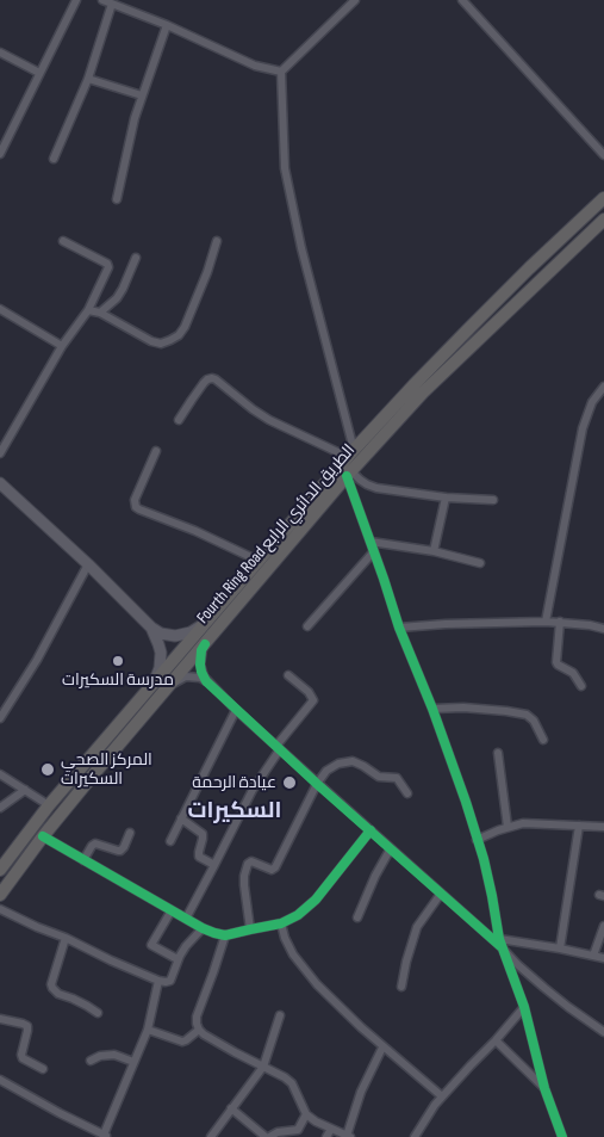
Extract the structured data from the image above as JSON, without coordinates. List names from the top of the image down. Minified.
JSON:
{"streets":{"main road":["Fourth Ring Road الطريق الدائري الرابع"]},"districts":["السكيرات"],"places":["مدرسة السكيرات","المركز الصحي السكيرات","عيادة الرحمة"]}
